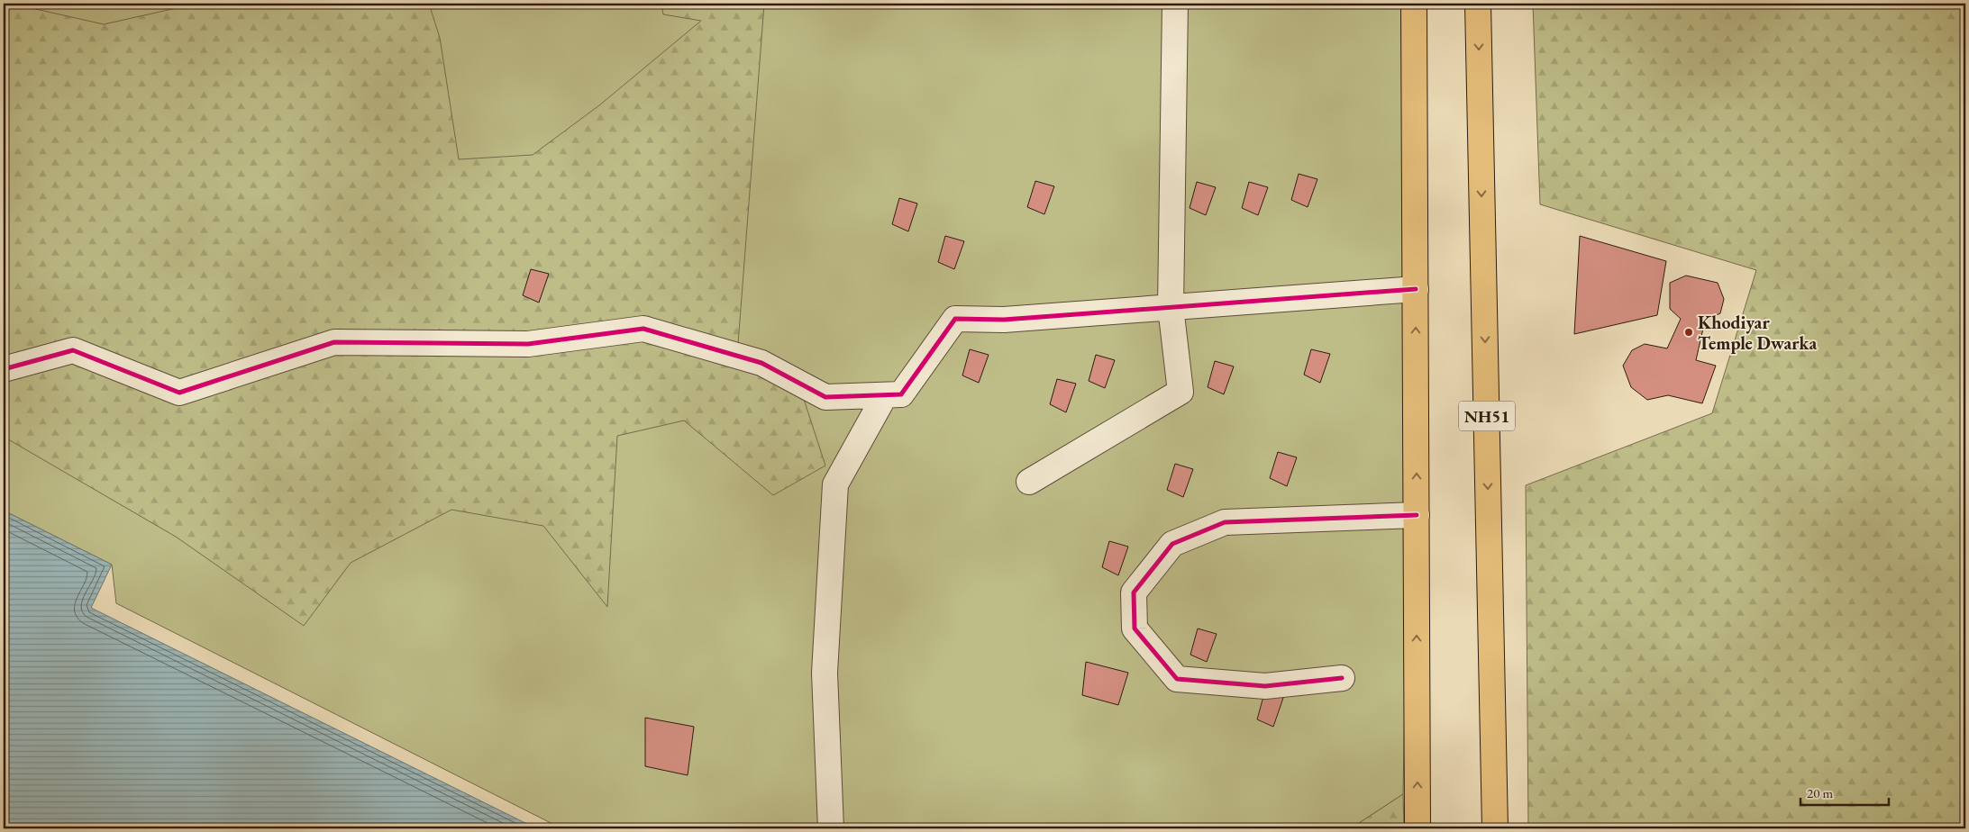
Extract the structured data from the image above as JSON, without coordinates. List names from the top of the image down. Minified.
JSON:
{"streets":{"highway":["NH51"]},"places":["Khodiyar Temple Dwarka"],"scale_bar":"20 m"}
